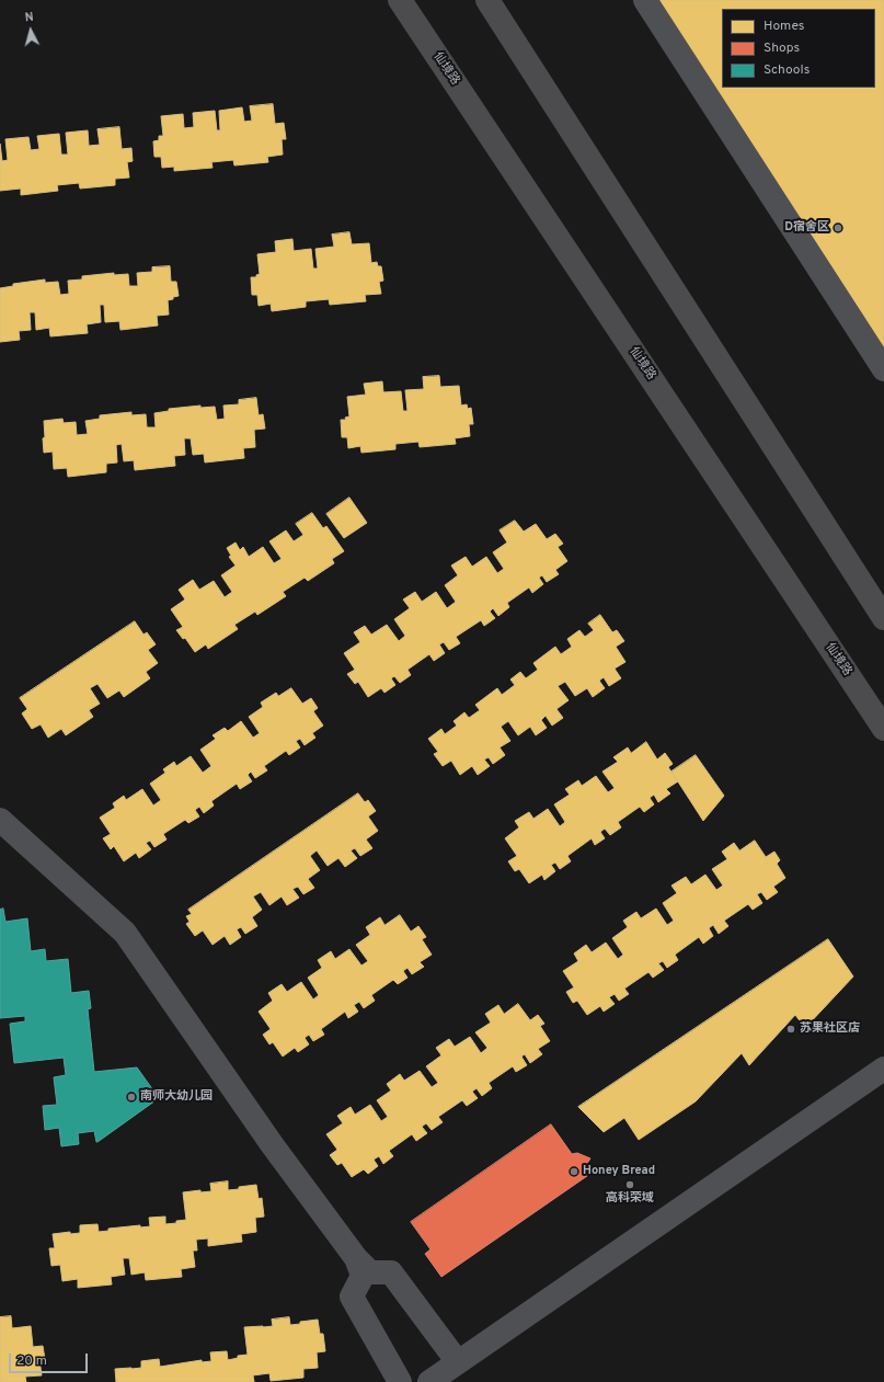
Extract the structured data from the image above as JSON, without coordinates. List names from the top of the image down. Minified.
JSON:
{"streets":{"main road":["仙境路"]},"places":["D宿舍区","苏果社区店","南师大幼儿园","Honey Bread","高科荣域"],"legend":["Homes","Shops","Schools"],"scale_bar":"20 m","north":"top"}
